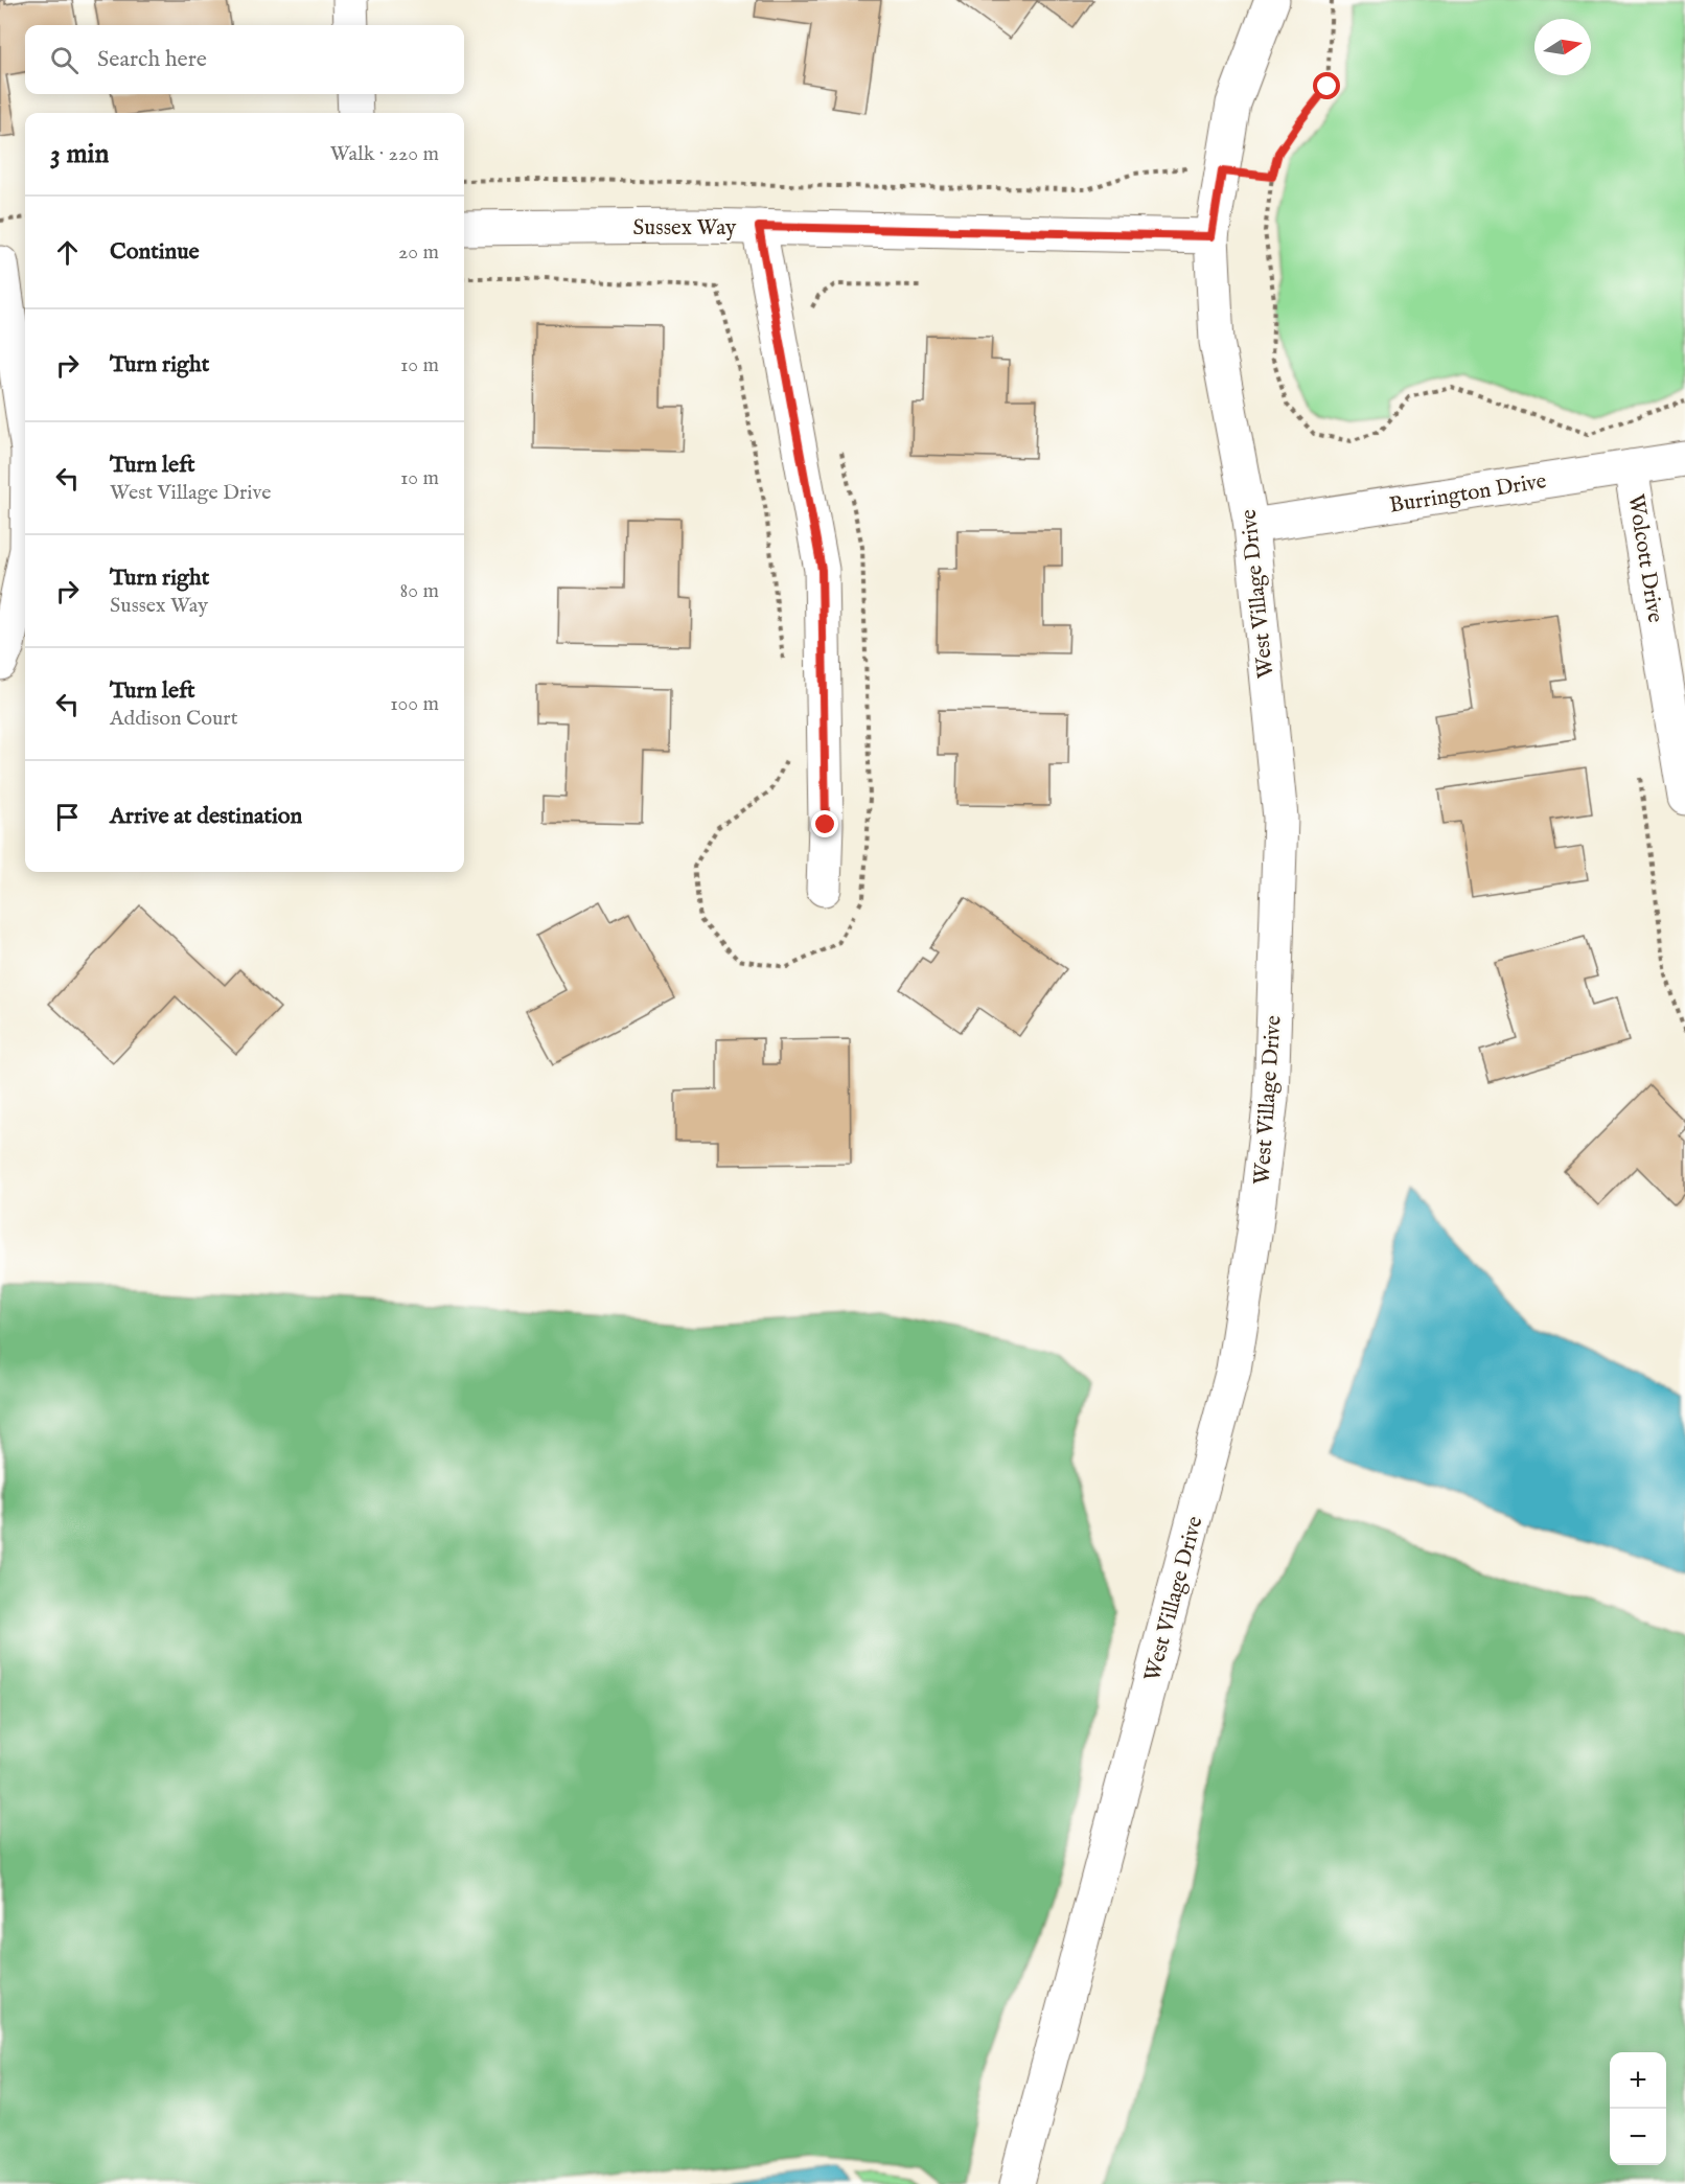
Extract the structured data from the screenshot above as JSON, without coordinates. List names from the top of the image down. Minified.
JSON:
{"streets":{"street":["Sussex Way","Burrington Drive","Wolcott Drive","West Village Drive"]},"crossings":[["Sussex Way","West Village Drive"],["Burrington Drive","Wolcott Drive"],["Burrington Drive","West Village Drive"]],"north":"right","page":{"search":"Search here","heading":["3 min","Walk · 220 m"],"list":[["Continue","20 m"],["Turn right","10 m"],["Turn left","West Village Drive","10 m"],["Turn right","Sussex Way","80 m"],["Turn left","Addison Court","100 m"],"Arrive at destination"],"map_buttons":["+","−"]}}
